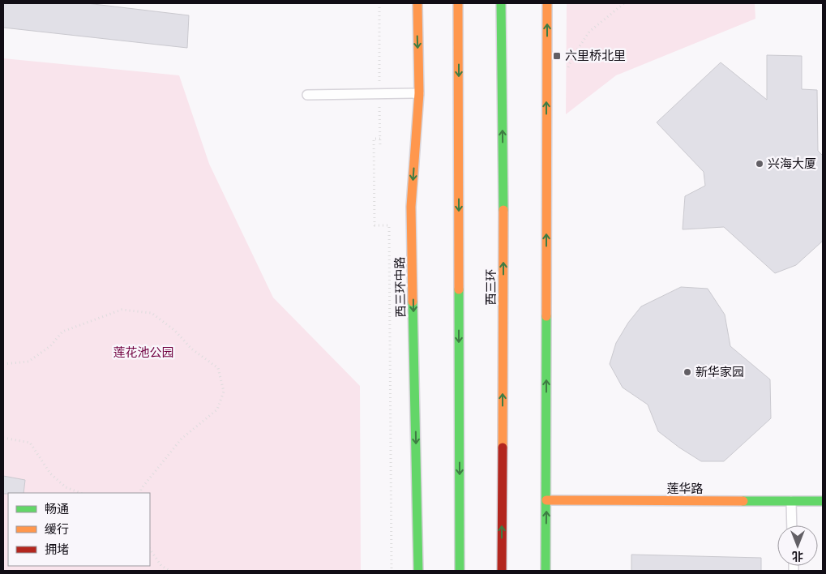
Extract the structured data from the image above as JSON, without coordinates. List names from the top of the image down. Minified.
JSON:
{"streets":{"main road":["西三环中路","西三环","莲华路"]},"parks":["莲花池公园"],"places":{"transit":["六里桥北里"],"other":["兴海大厦","新华家园"]},"legend":["畅通","缓行","拥堵"],"north":"bottom"}
